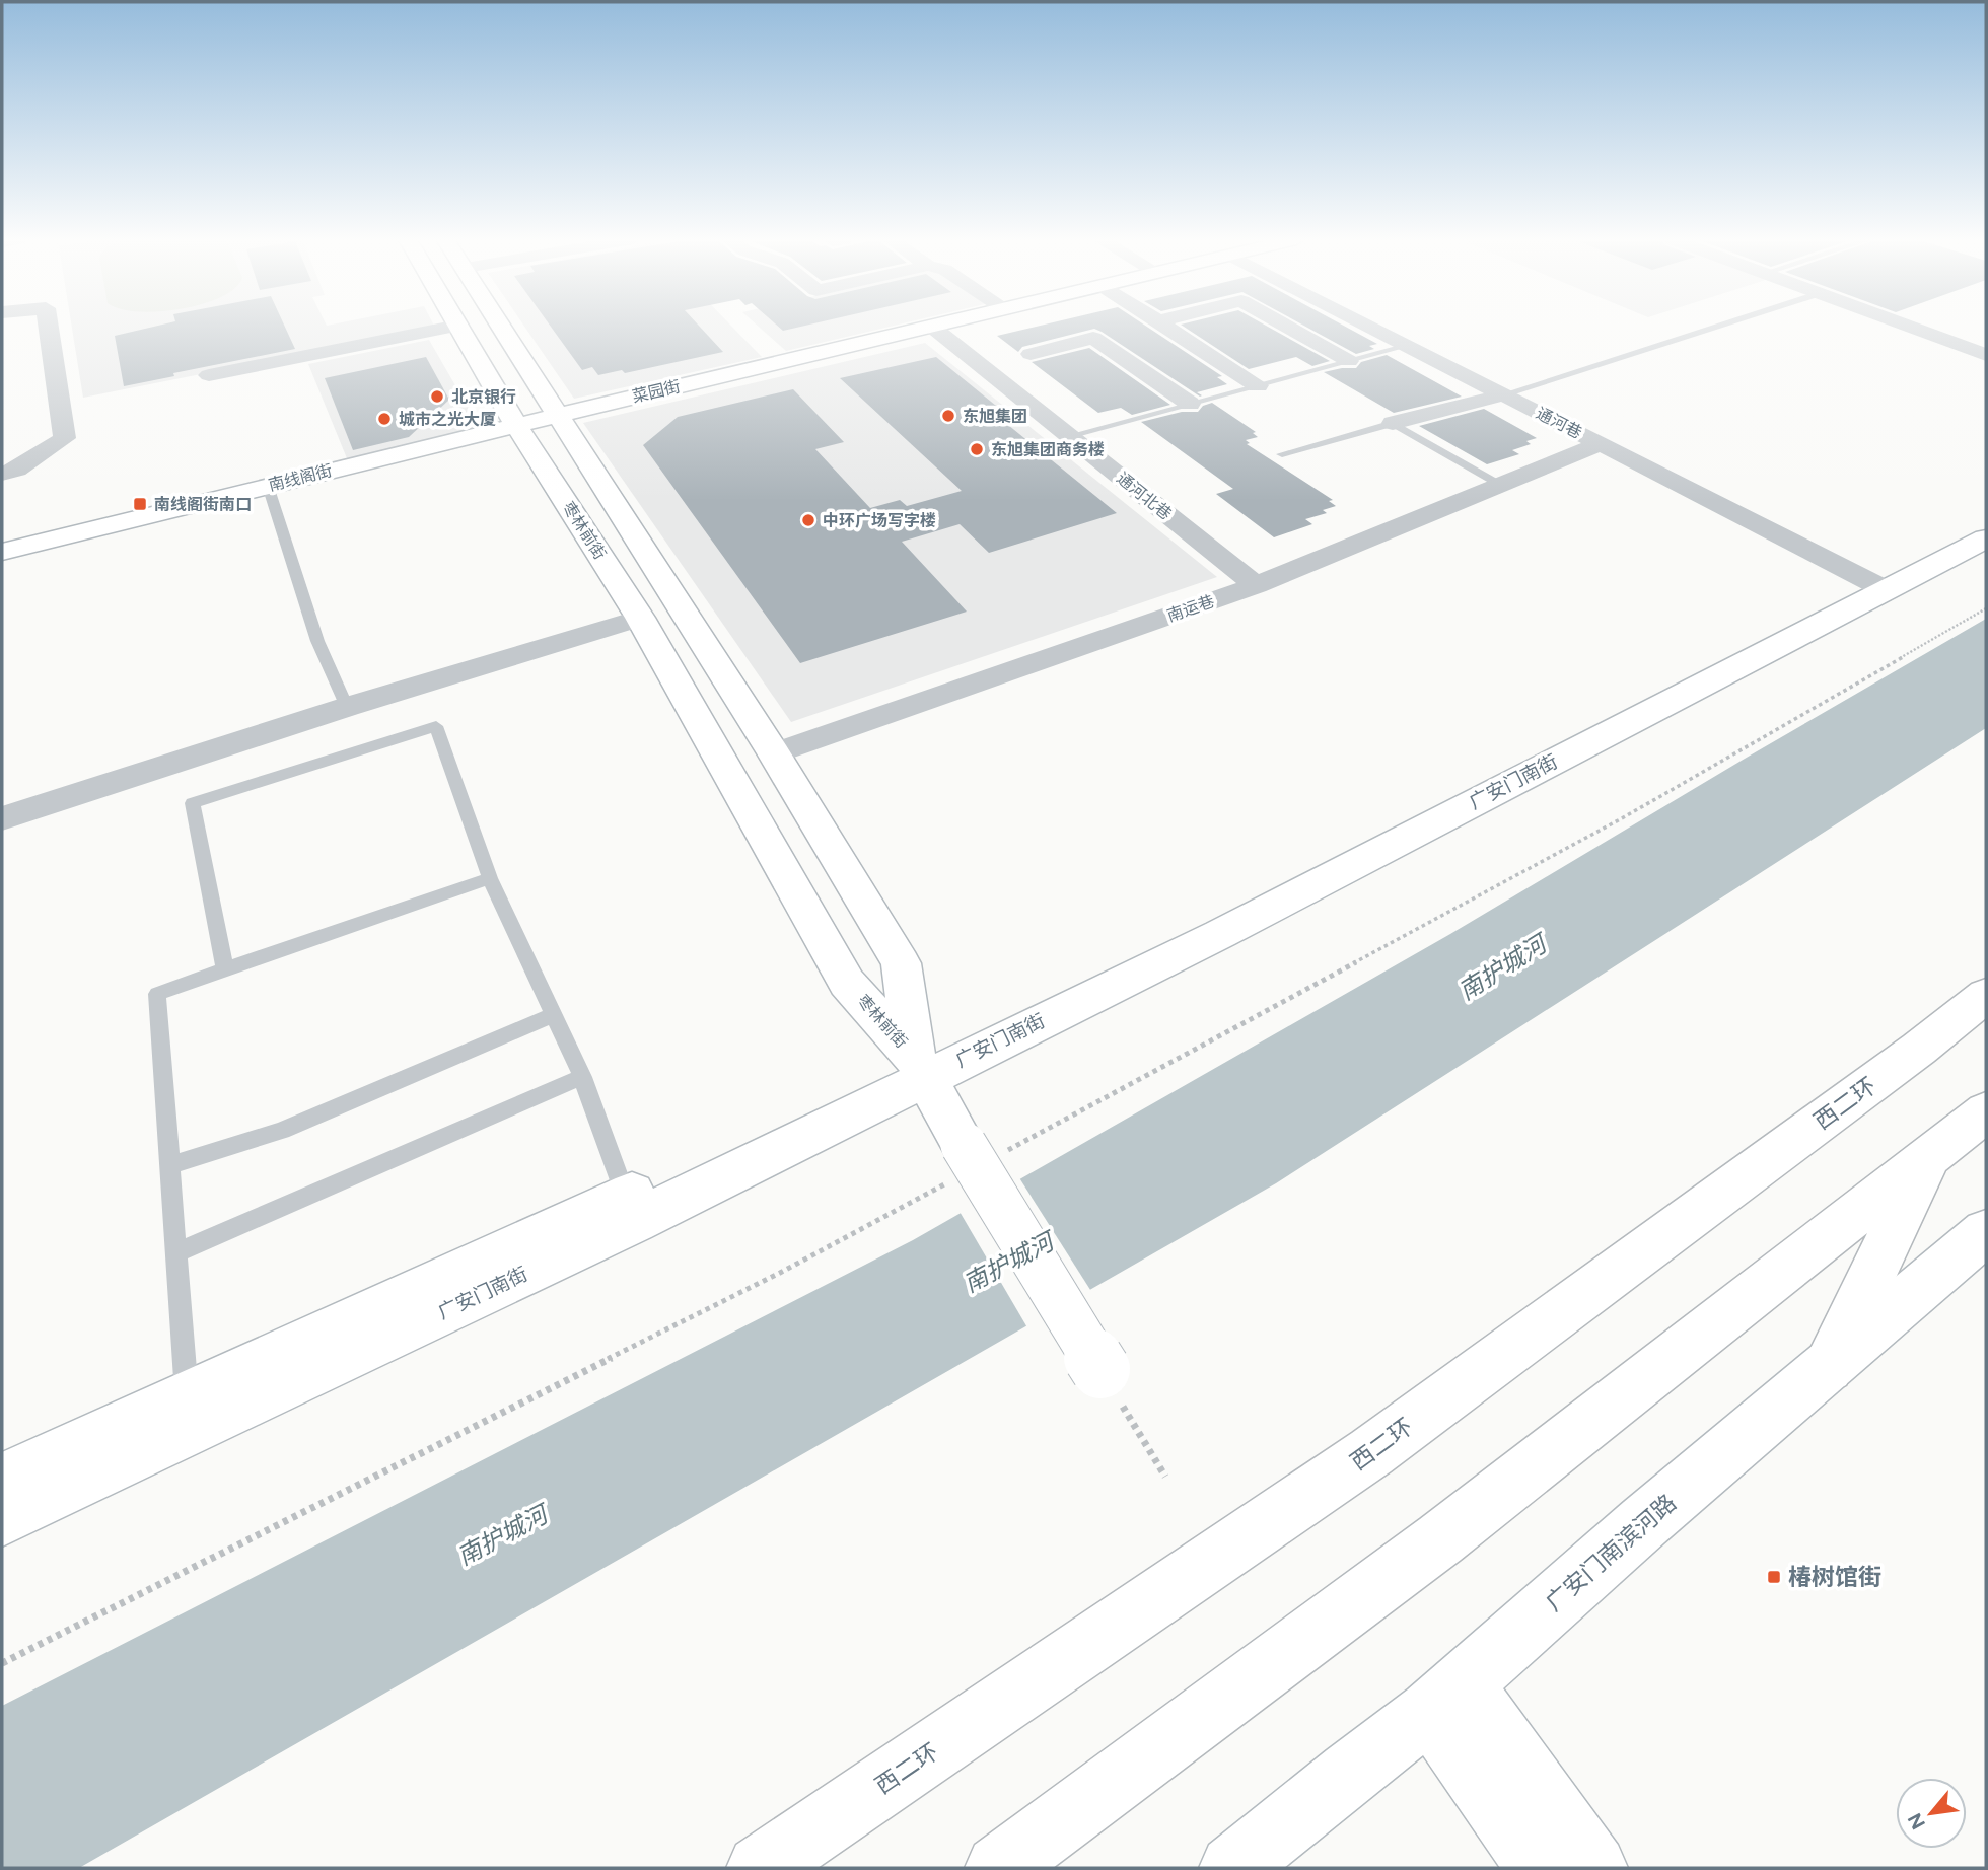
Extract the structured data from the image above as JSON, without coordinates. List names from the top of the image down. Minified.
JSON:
{"streets":{"main road":["菜园街","南线阁街","枣林前街","广安门南街","西二环","广安门南滨河路"],"street":["通河巷","通河北巷","南运巷"]},"crossings":[["菜园街","南线阁街"],["菜园街","通河北巷"],["菜园街","枣林前街"],["通河巷","南运巷"],["通河巷","广安门南街"],["南线阁街","枣林前街"],["通河北巷","南运巷"],["枣林前街","南运巷"],["枣林前街","广安门南街"]],"water":["南护城河"],"places":{"other":["北京银行","东旭集团","城市之光大厦","东旭集团商务楼","中环广场写字楼"],"transit":["南线阁街南口","椿树馆街"]},"north":"bottom left"}
